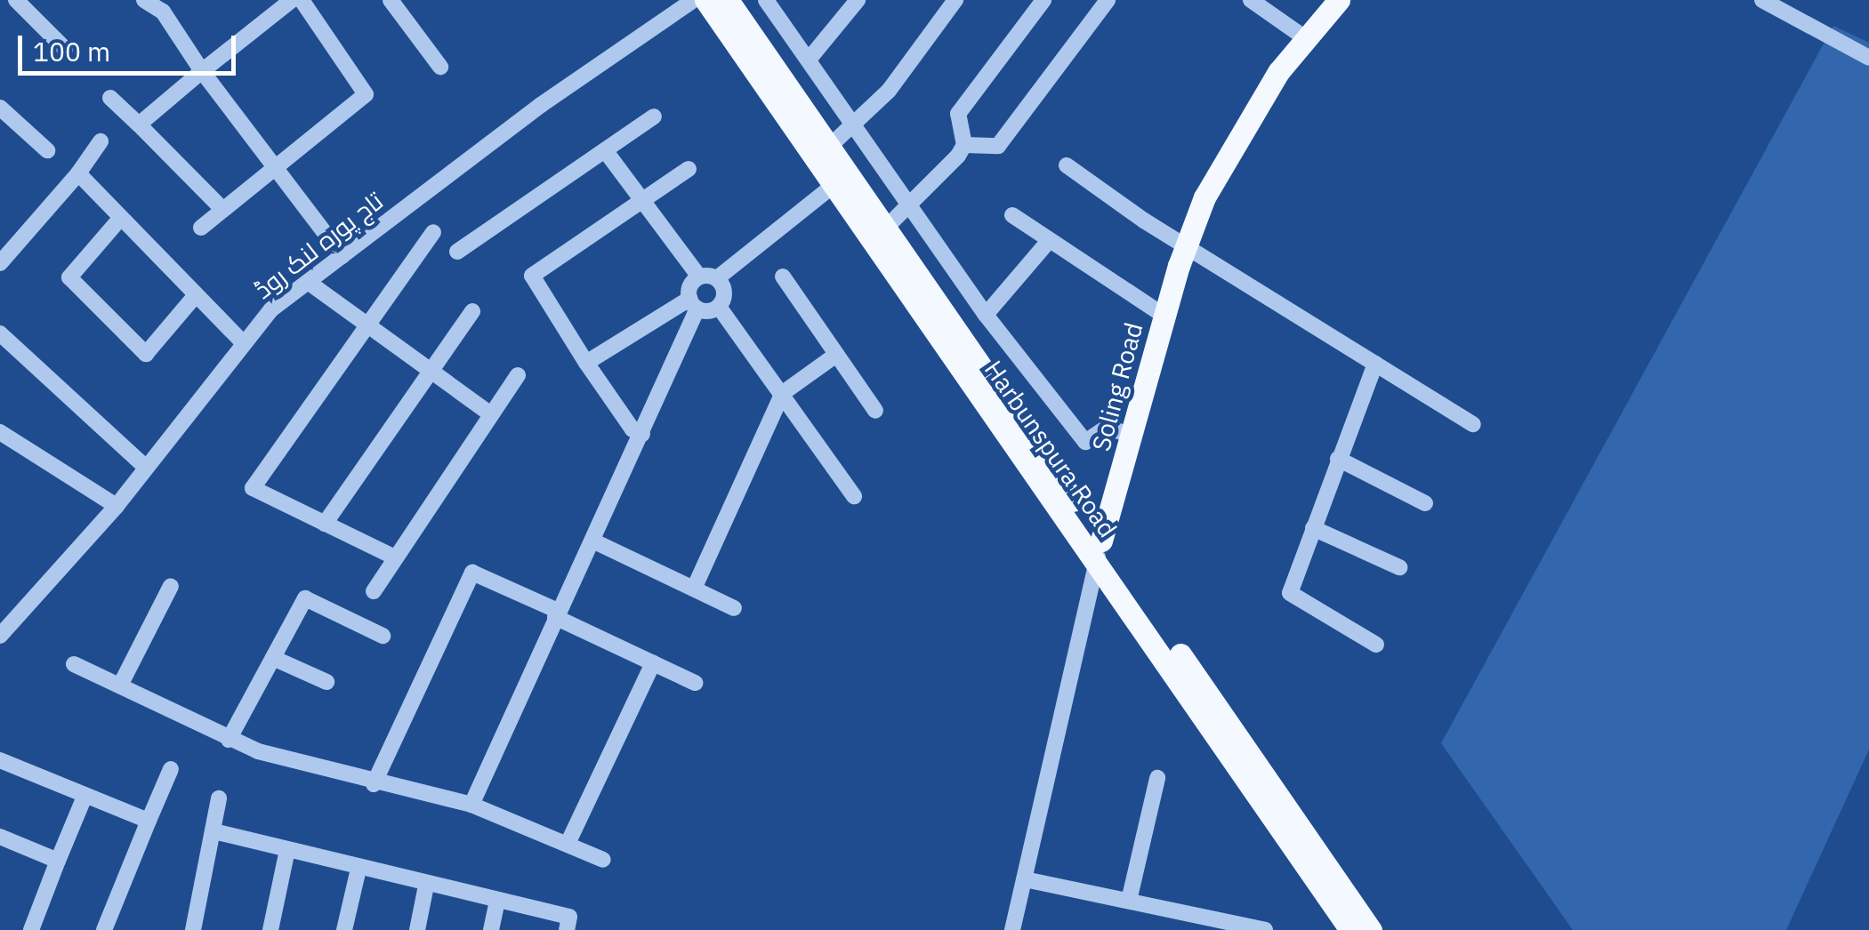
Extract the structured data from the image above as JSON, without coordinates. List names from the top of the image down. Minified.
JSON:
{"streets":{"main road":["Soling Road","Harbunspura Road"],"street":["تاج پورہ لنک روڈ"]},"crossings":[["Soling Road","Harbunspura Road"]],"scale_bar":"100 m"}
